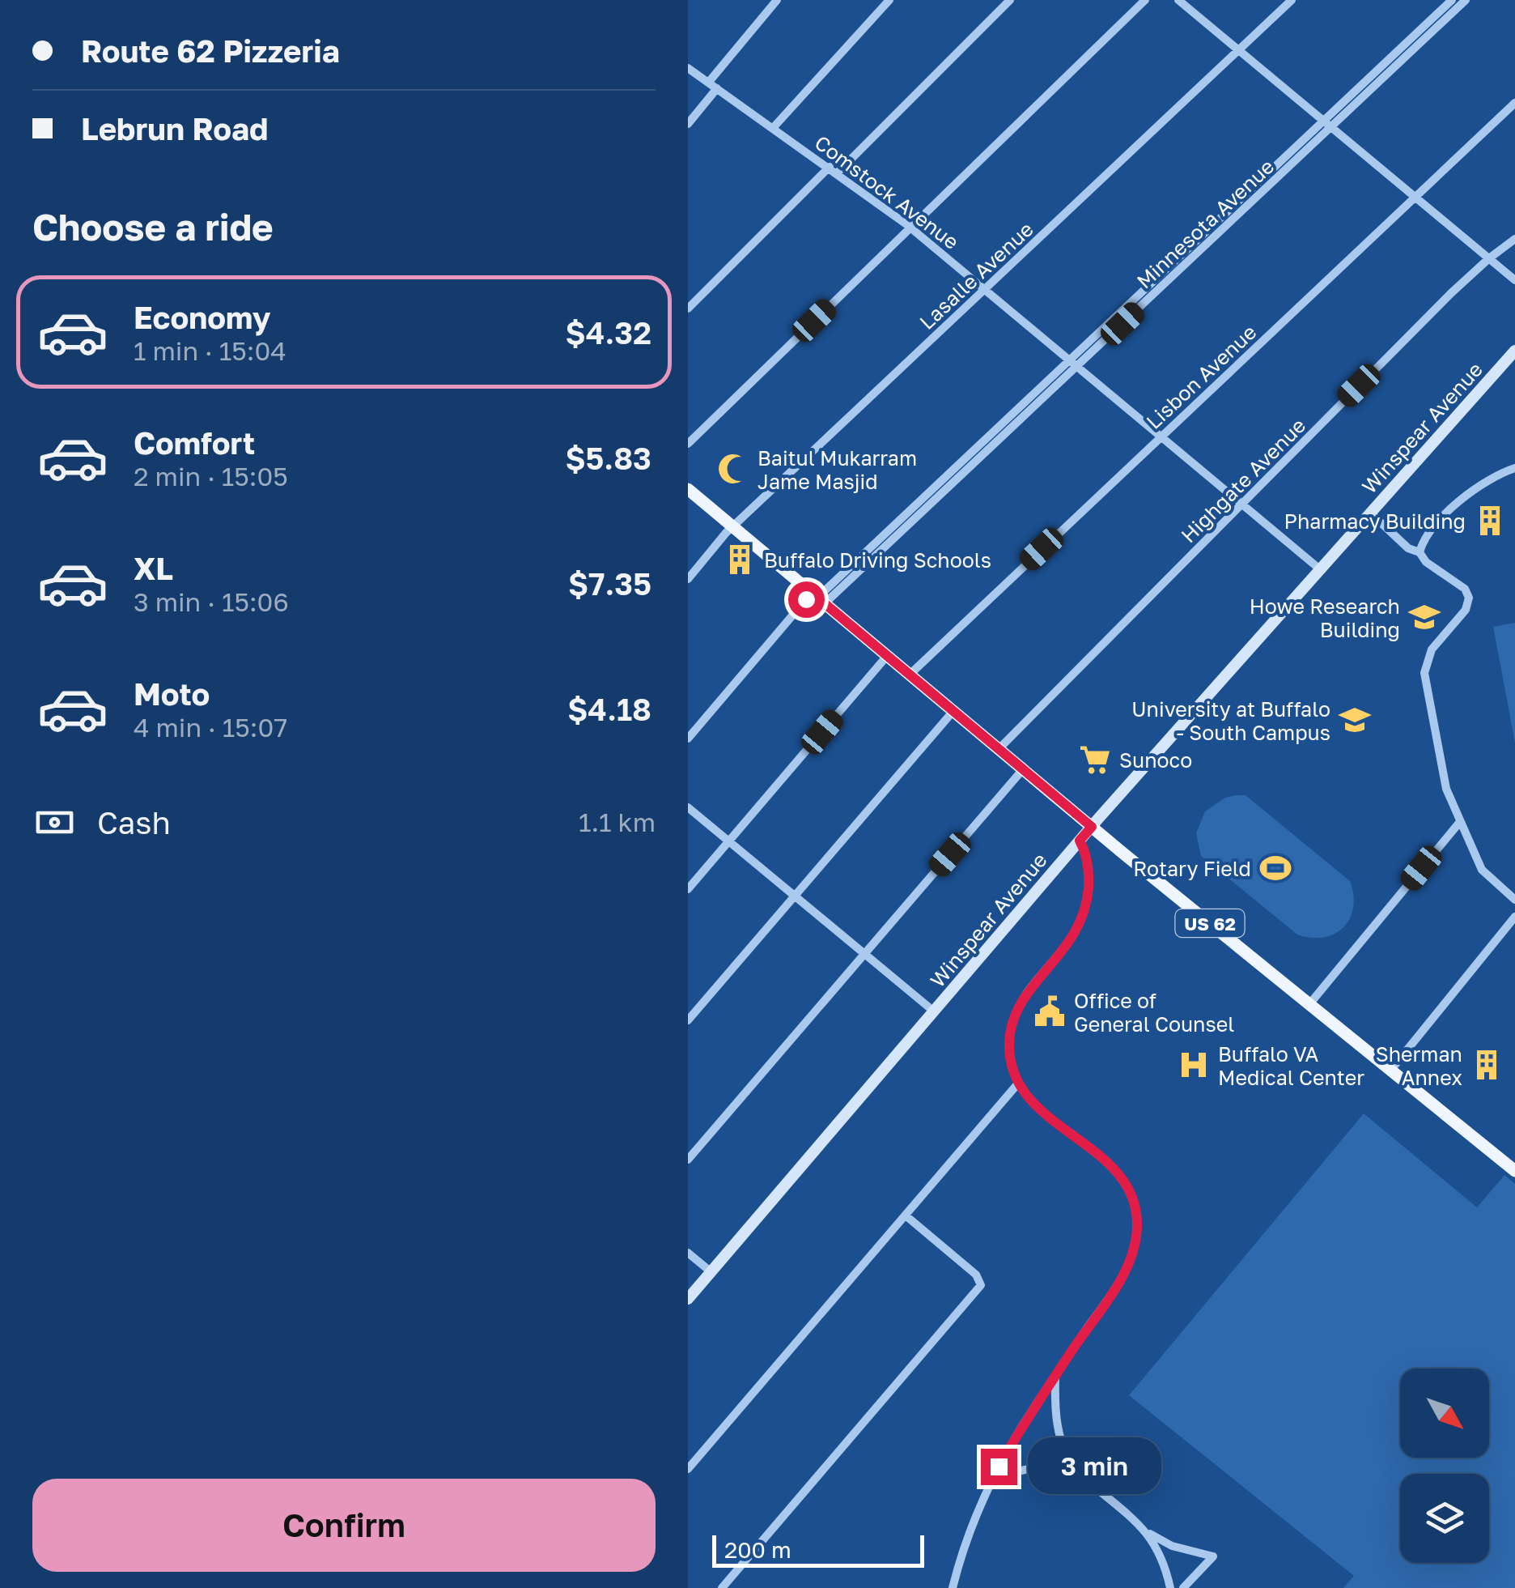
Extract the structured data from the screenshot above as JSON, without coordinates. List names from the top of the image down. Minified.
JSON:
{"streets":{"main road":["US 62"],"street":["Comstock Avenue","Minnesota Avenue","Lasalle Avenue","Lisbon Avenue","Winspear Avenue","Highgate Avenue"]},"crossings":[["Comstock Avenue","Minnesota Avenue"],["Comstock Avenue","Lasalle Avenue"],["Comstock Avenue","Lisbon Avenue"],["Comstock Avenue","Winspear Avenue"],["Comstock Avenue","Highgate Avenue"],["Minnesota Avenue","US 62"],["Lasalle Avenue","US 62"],["Lisbon Avenue","US 62"],["Winspear Avenue","US 62"],["Highgate Avenue","US 62"]],"places":{"mosque":["Baitul Mukarram Jame Masjid"],"building":["Pharmacy Building","Buffalo Driving Schools","Sherman Annex"],"school or university":["Howe Research Building","University at Buffalo - South Campus"],"supermarket":["Sunoco"],"sports":["Rotary Field"],"public building":["Office of General Counsel"],"hospital":["Buffalo VA Medical Center"]},"scale_bar":"200 m","north":"bottom right","page":{"banner":["Route 62 Pizzeria","Lebrun Road"],"heading":"Choose a ride","list":[{"name":"Economy","note":"1 min · 15:04","value":"$4.32"},{"name":"Comfort","note":"2 min · 15:05","value":"$5.83"},{"name":"XL","note":"3 min · 15:06","value":"$7.35"},{"name":"Moto","note":"4 min · 15:07","value":"$4.18"}],"pay":["Cash","1.1 km"],"bubble":"3 min","buttons":"Confirm","scale":"200 m"}}
